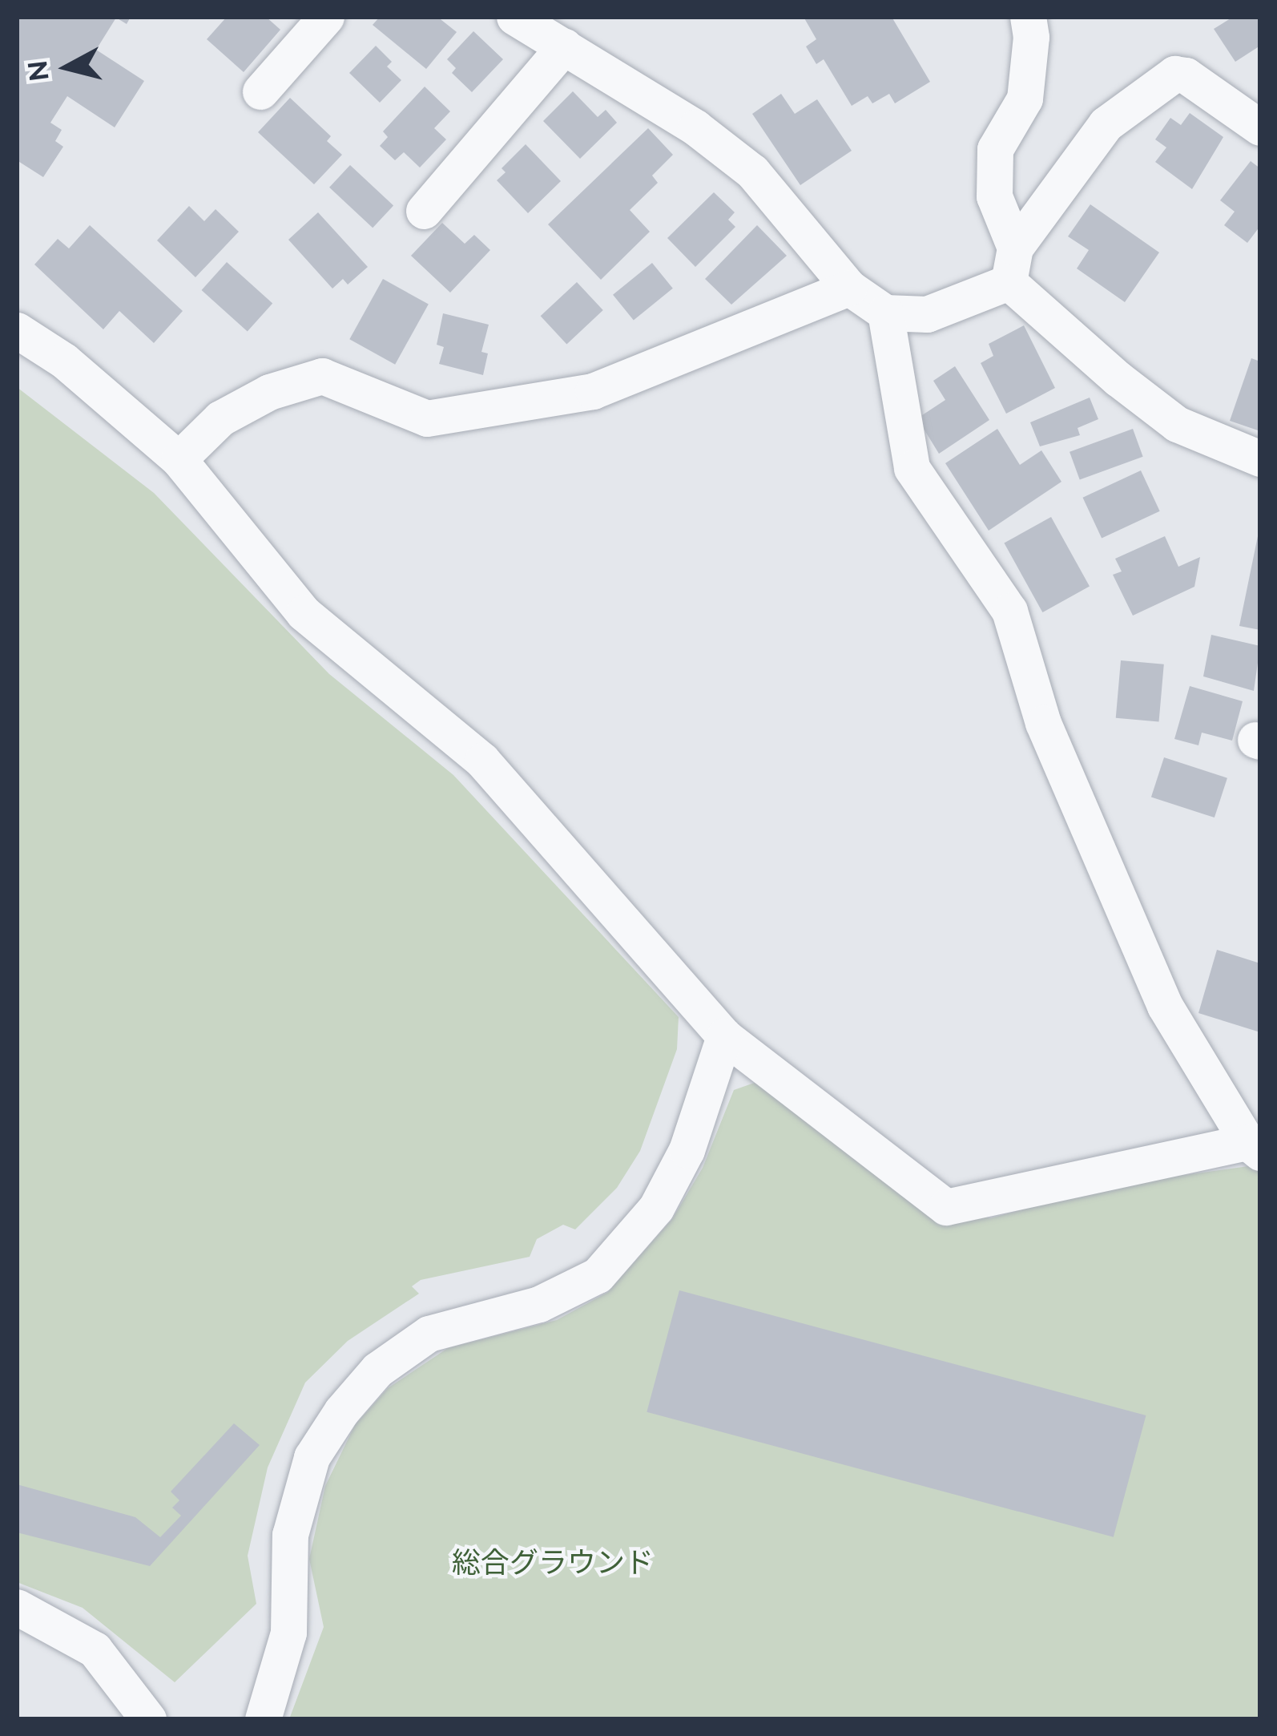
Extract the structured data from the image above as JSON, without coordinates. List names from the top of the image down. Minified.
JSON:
{"parks":["総合グラウンド"],"north":"left"}
